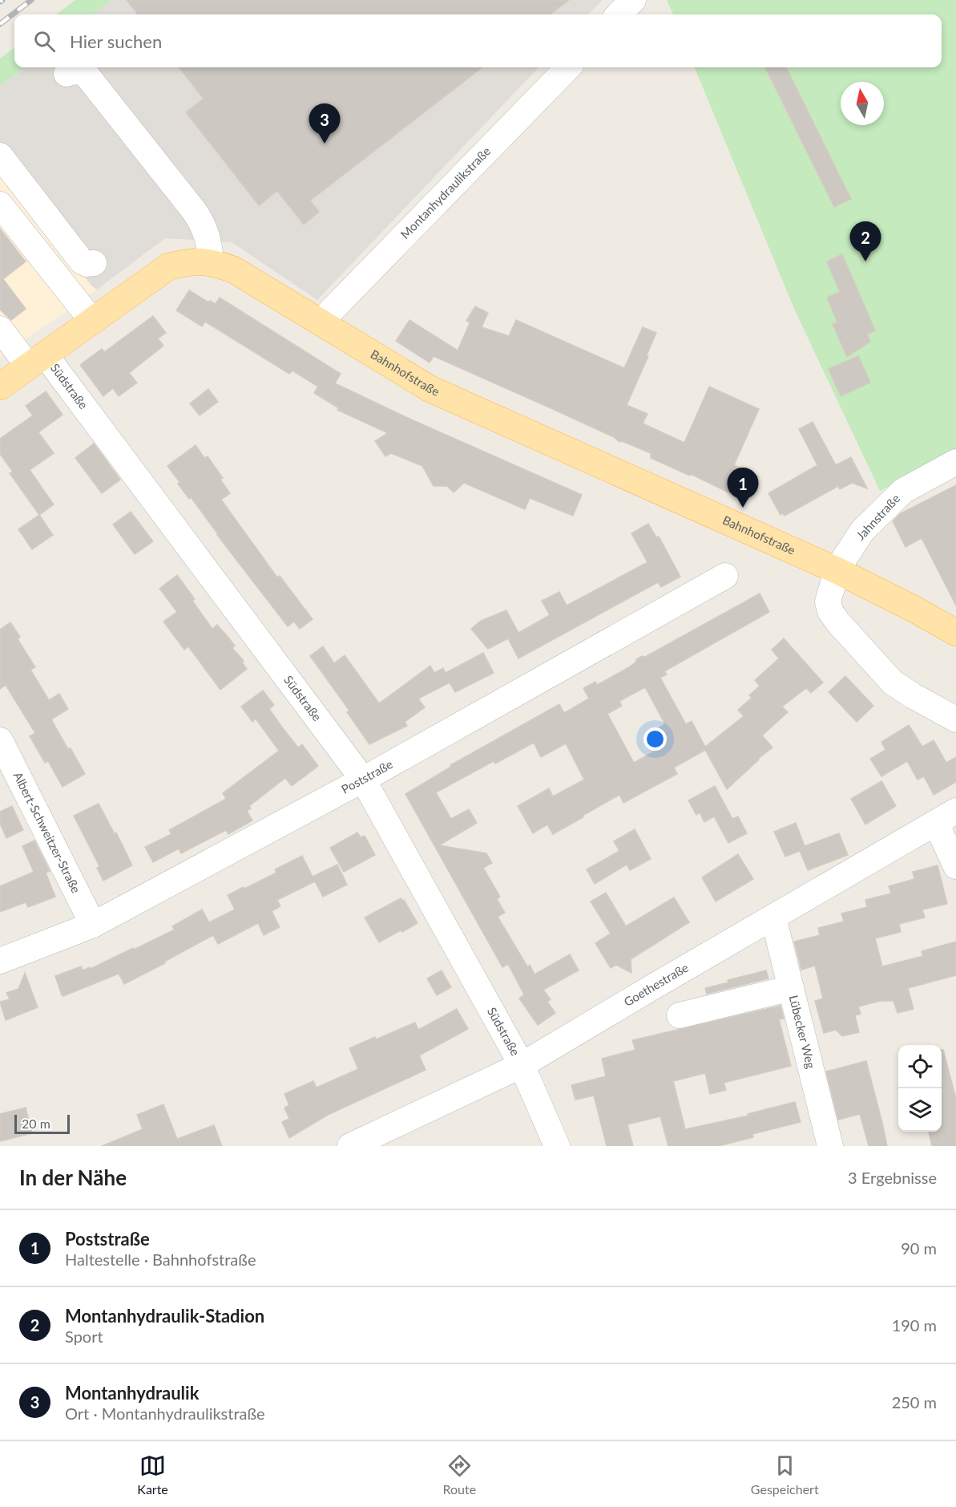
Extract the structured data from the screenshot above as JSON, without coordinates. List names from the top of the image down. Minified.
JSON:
{"streets":{"main road":["Bahnhofstraße"],"street":["Montanhydraulikstraße","Südstraße","Jahnstraße","Poststraße","Albert-Schweitzer-Straße","Goethestraße","Lübecker Weg"]},"crossings":[["Montanhydraulikstraße","Bahnhofstraße"],["Bahnhofstraße","Südstraße"],["Bahnhofstraße","Jahnstraße"],["Südstraße","Poststraße"],["Südstraße","Goethestraße"],["Poststraße","Albert-Schweitzer-Straße"],["Goethestraße","Lübecker Weg"]],"scale_bar":"20 m","north":"top","page":{"search":"Hier suchen","pins":["3","2","1"],"scale":"20 m","heading":["In der Nähe","3 Ergebnisse"],"list":[{"mark":"1","name":"Poststraße","note":"Haltestelle · Bahnhofstraße","value":"90 m"},{"mark":"2","name":"Montanhydraulik-Stadion","note":"Sport","value":"190 m"},{"mark":"3","name":"Montanhydraulik","note":"Ort · Montanhydraulikstraße","value":"250 m"}],"nav":["Karte","Route","Gespeichert"]}}
